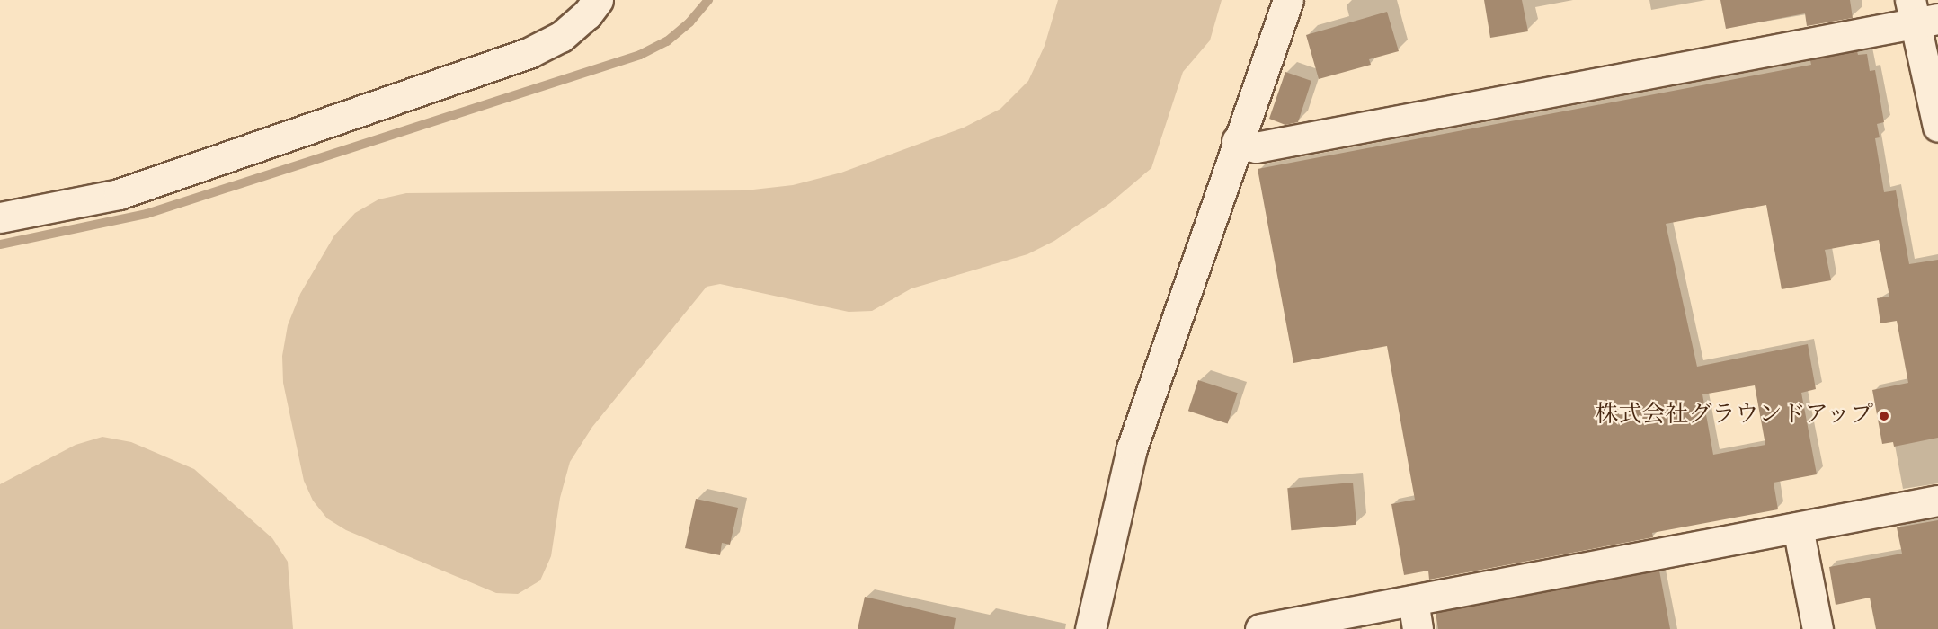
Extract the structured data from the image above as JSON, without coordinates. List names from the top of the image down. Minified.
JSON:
{"places":["株式会社グラウンドアップ"]}
